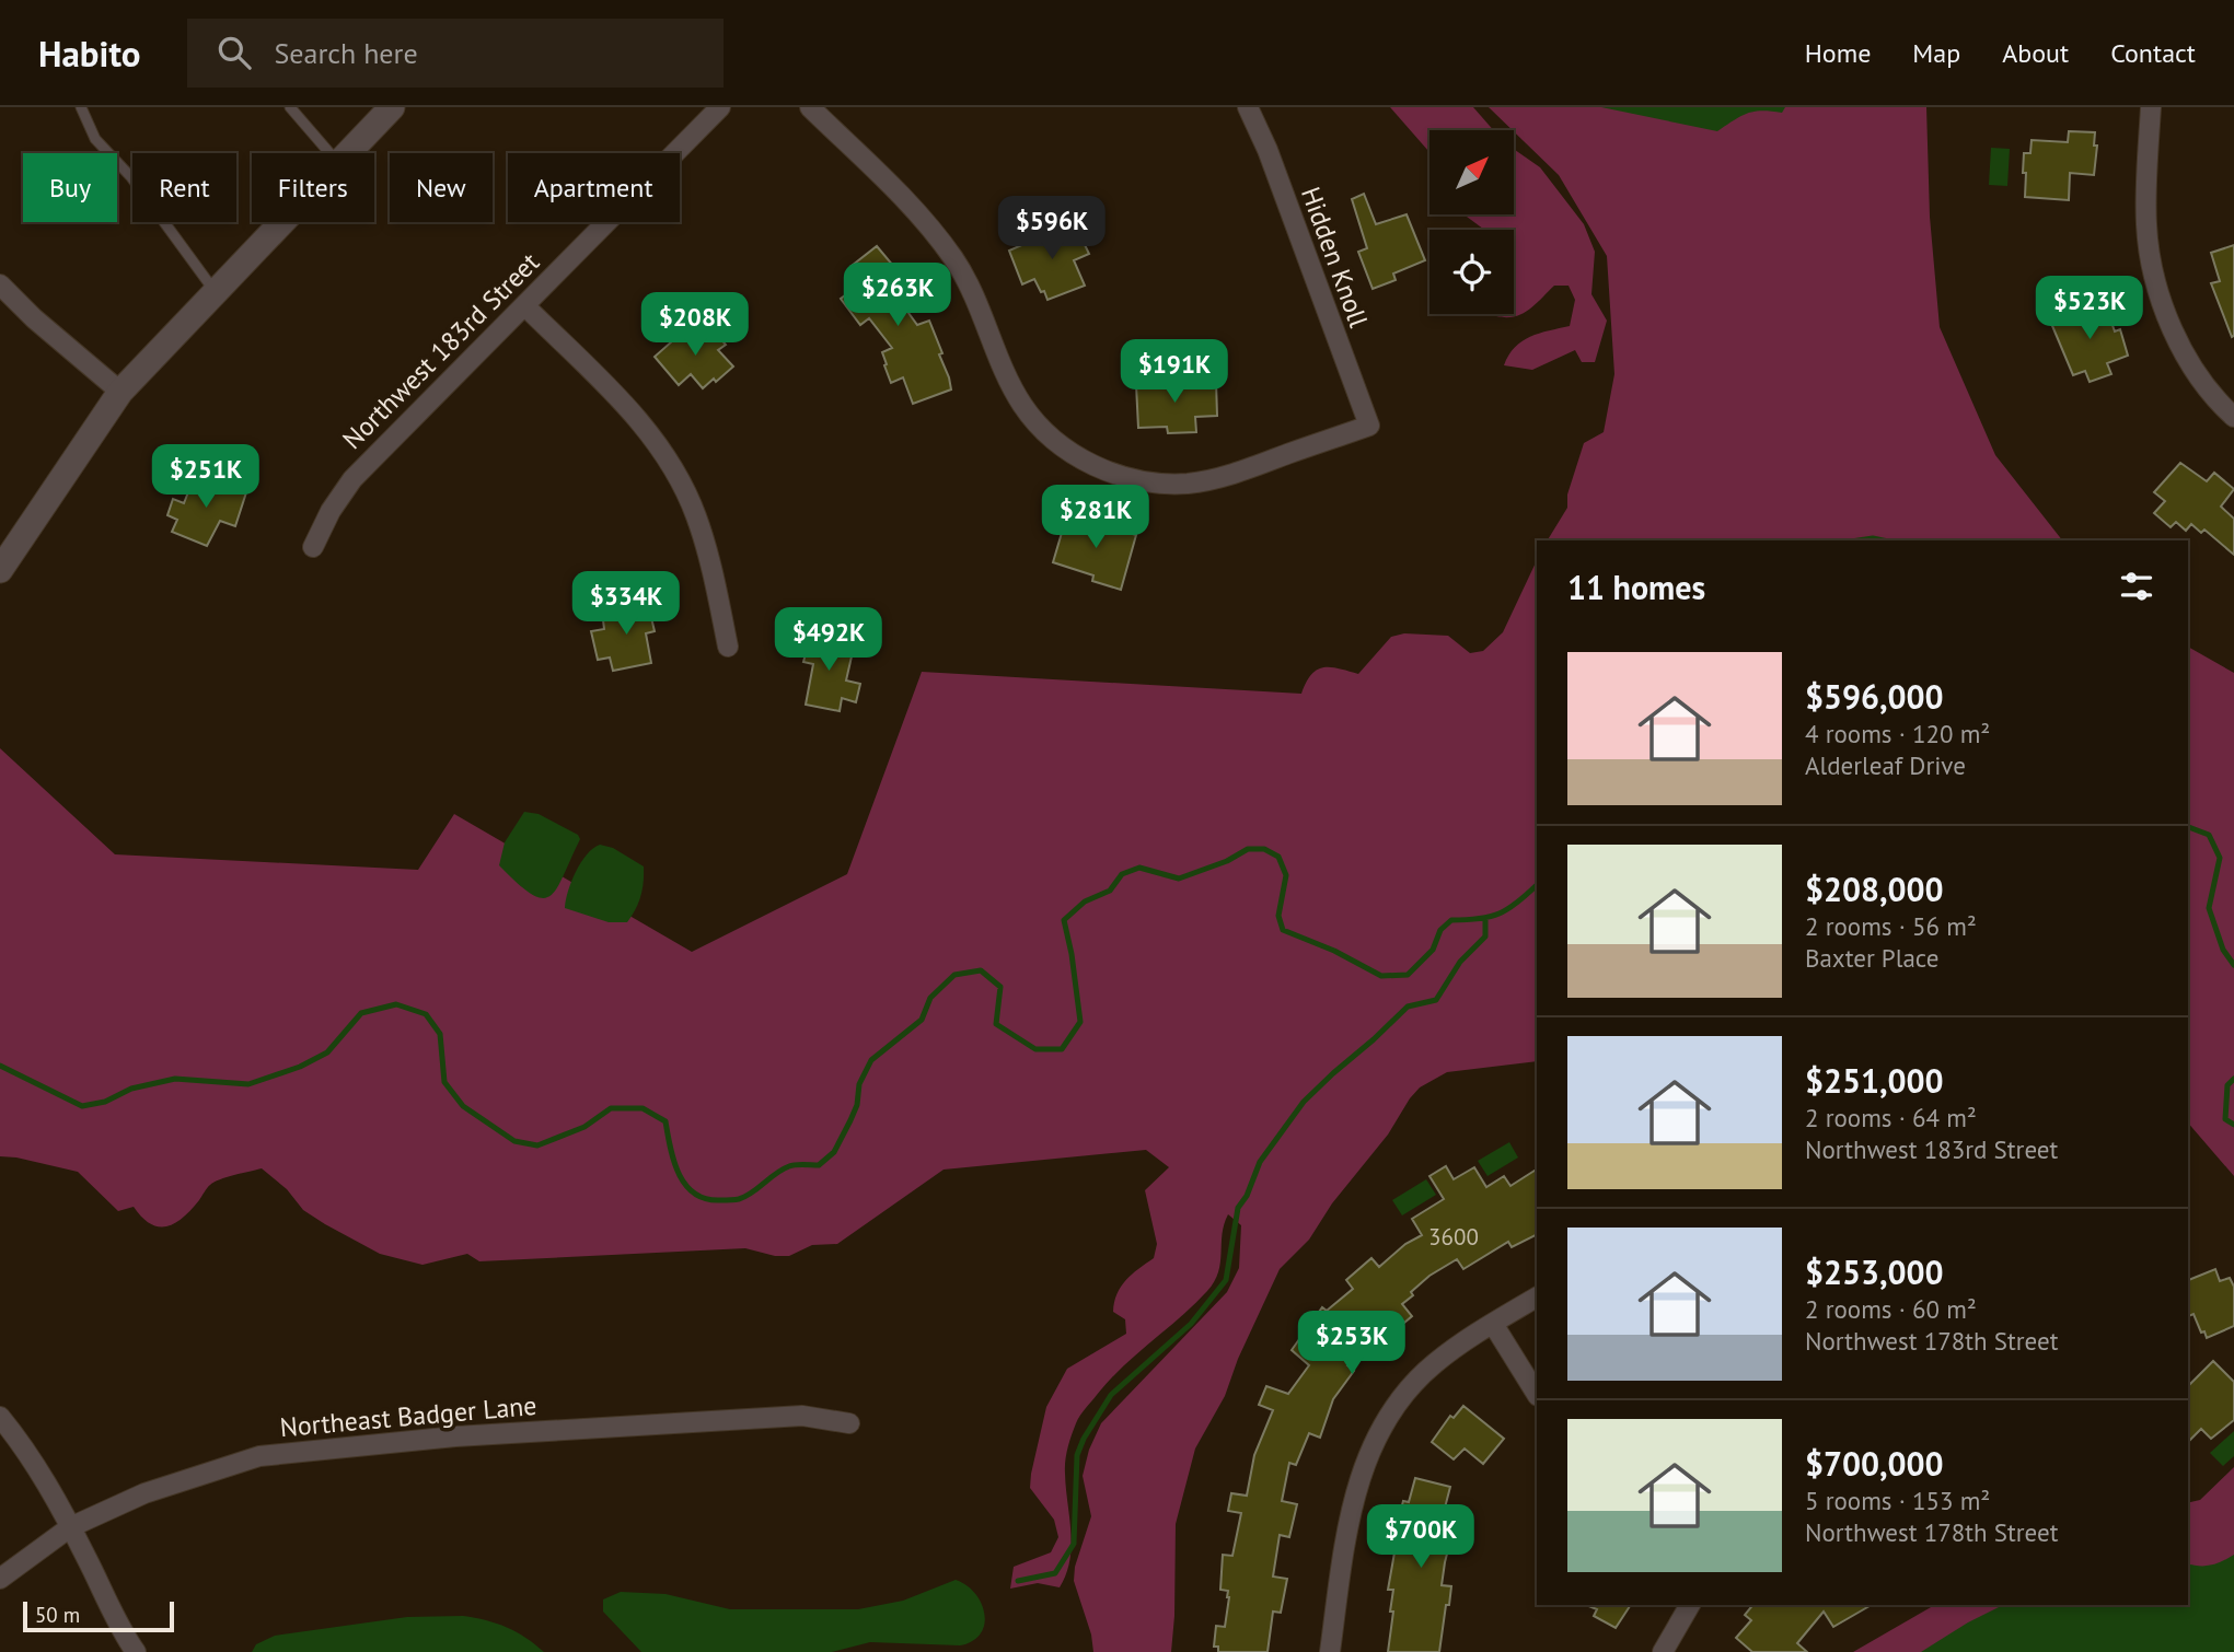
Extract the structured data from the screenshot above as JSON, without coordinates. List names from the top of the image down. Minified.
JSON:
{"streets":{"street":["Hidden Knoll","Northwest 183rd Street","Northeast Badger Lane"]},"house_numbers":["3600"],"scale_bar":"50 m","north":"top right","page":{"header":"Habito","search":"Search here","nav":["Home","Map","About","Contact"],"chip":["Buy","Rent","Filters","New","Apartment"],"price":["$596K","$263K","$523K","$208K","$191K","$251K","$281K","$334K","$492K","$253K","$700K"],"heading":"11 homes","list":[{"name":"$596,000","note":"4 rooms · 120 m² · Alderleaf Drive"},{"name":"$208,000","note":"2 rooms · 56 m² · Baxter Place"},{"name":"$251,000","note":"2 rooms · 64 m² · Northwest 183rd Street"},{"name":"$253,000","note":"2 rooms · 60 m² · Northwest 178th Street"},{"name":"$700,000","note":"5 rooms · 153 m² · Northwest 178th Street"}],"scale":"50 m"}}
